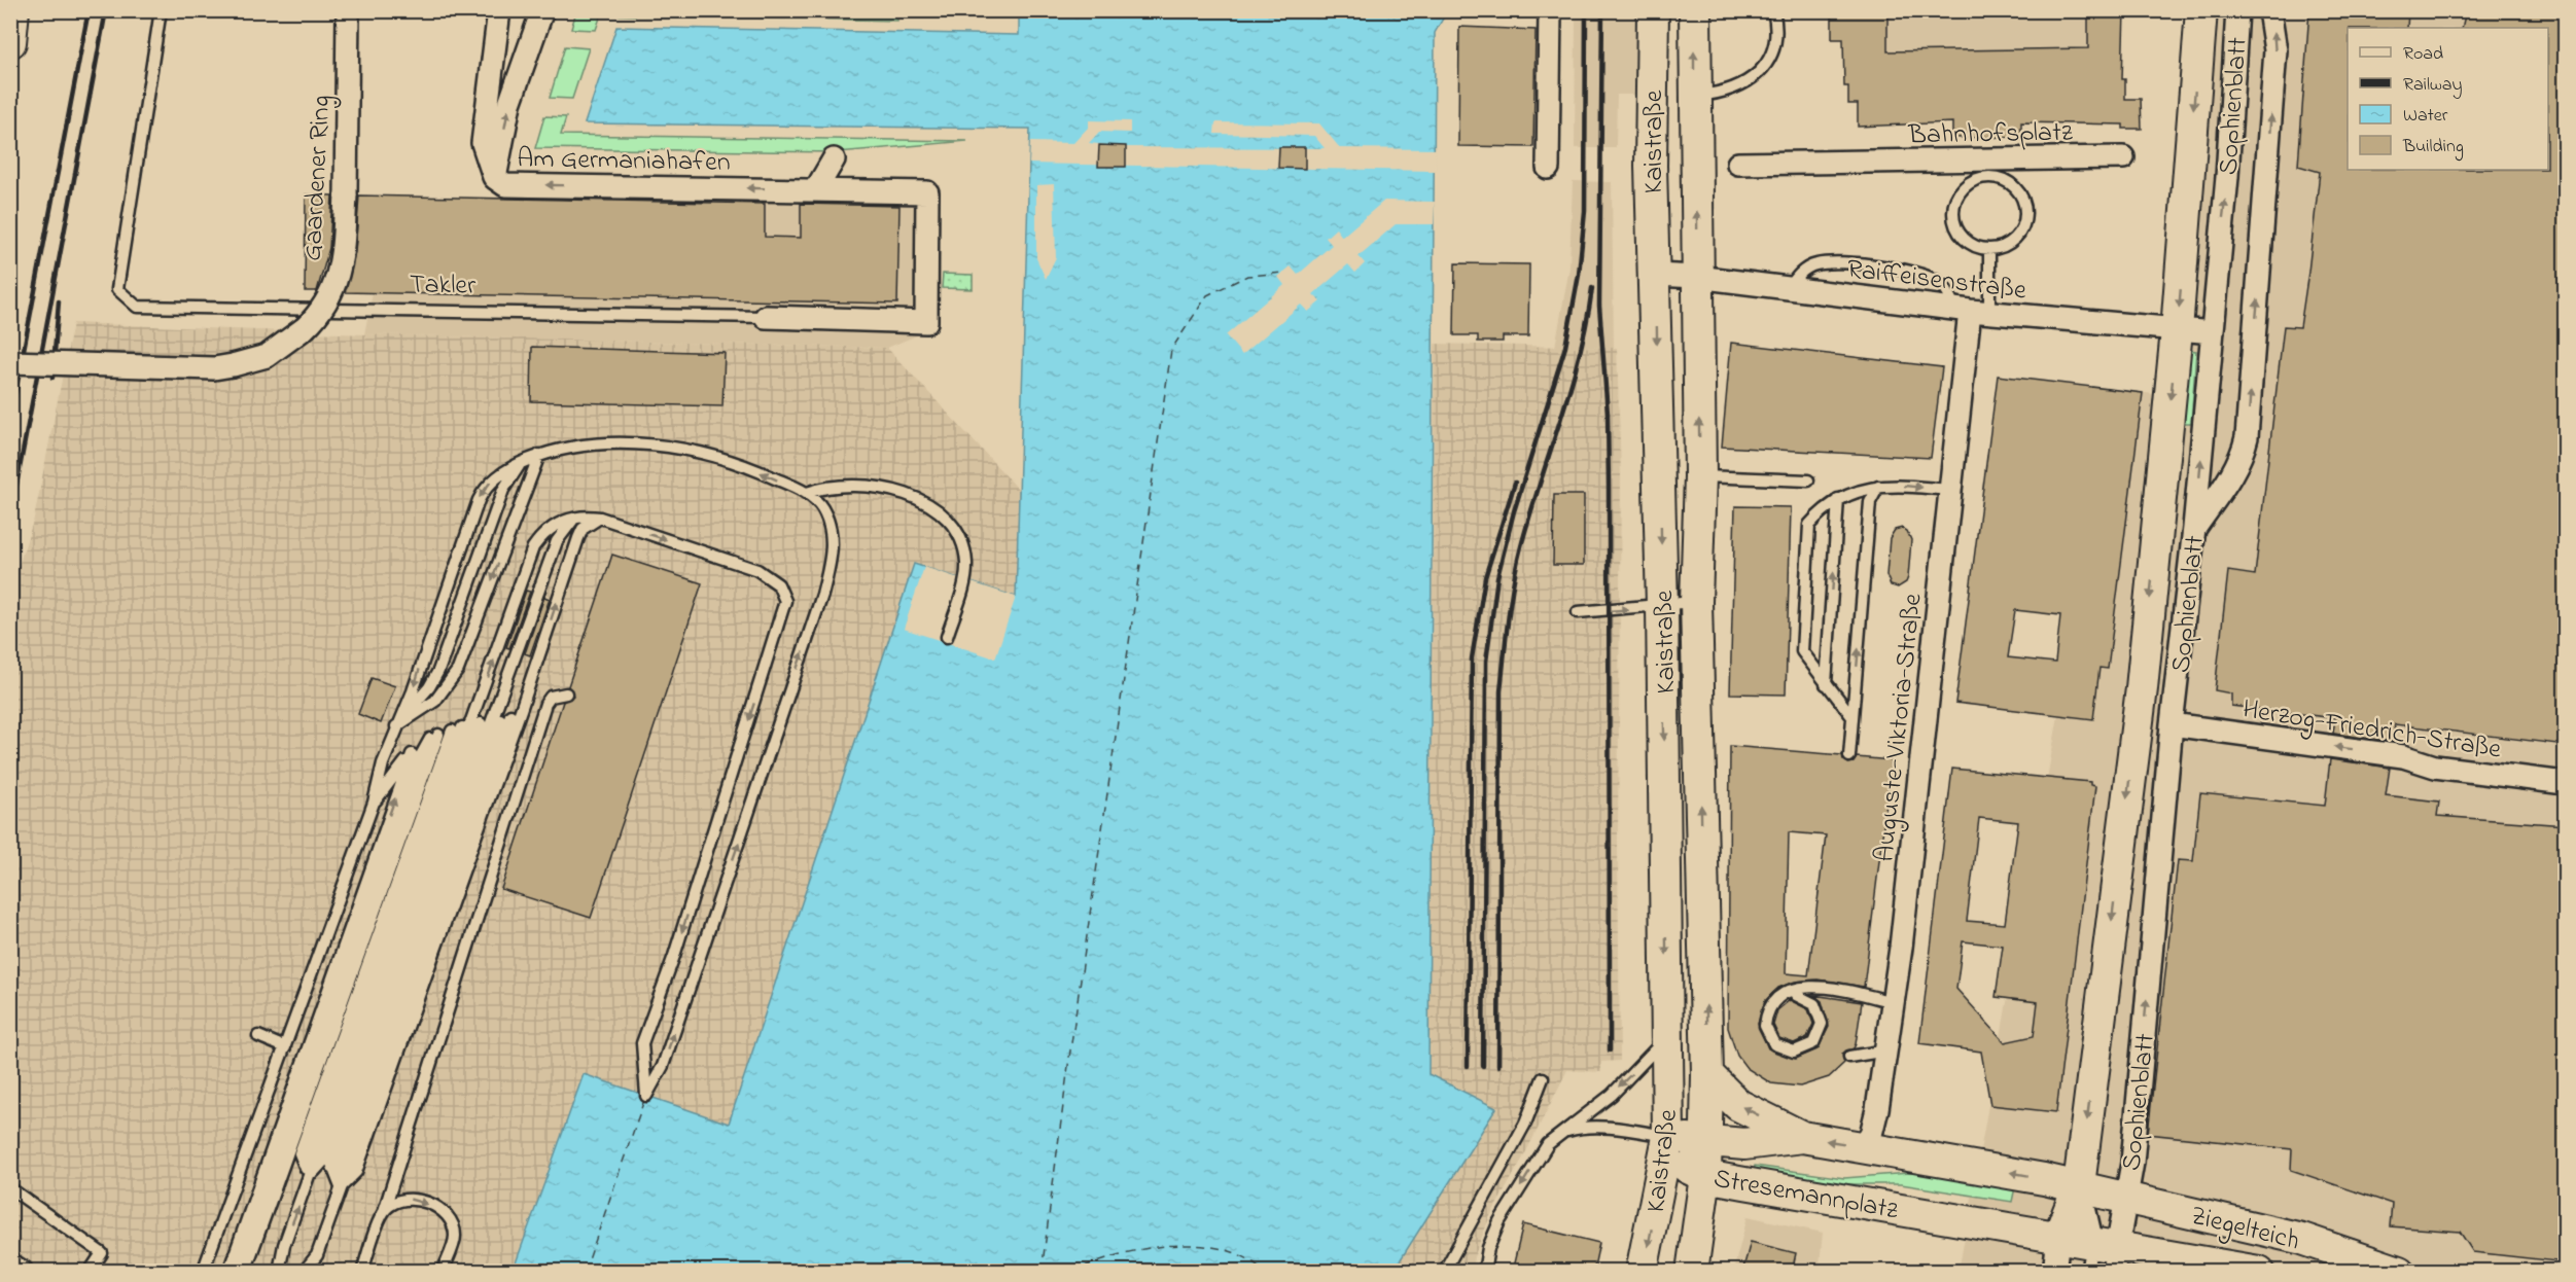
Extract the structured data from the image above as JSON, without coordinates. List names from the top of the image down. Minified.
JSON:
{"streets":{"main road":["Sophienblatt","Kaistraße","Stresemannplatz","Ziegelteich"],"street":["Bahnhofsplatz","Am Germaniahafen","Gaardener Ring","Raiffeisenstraße","Takler","Auguste-Viktoria-Straße","Herzog-Friedrich-Straße"]},"crossings":[["Sophienblatt","Raiffeisenstraße"],["Sophienblatt","Herzog-Friedrich-Straße"],["Sophienblatt","Stresemannplatz"],["Sophienblatt","Ziegelteich"],["Kaistraße","Raiffeisenstraße"],["Kaistraße","Stresemannplatz"],["Am Germaniahafen","Takler"],["Raiffeisenstraße","Auguste-Viktoria-Straße"],["Auguste-Viktoria-Straße","Stresemannplatz"],["Stresemannplatz","Ziegelteich"]],"one_way":["Herzog-Friedrich-Straße"],"legend":["Road","Railway","Water","Building"]}
